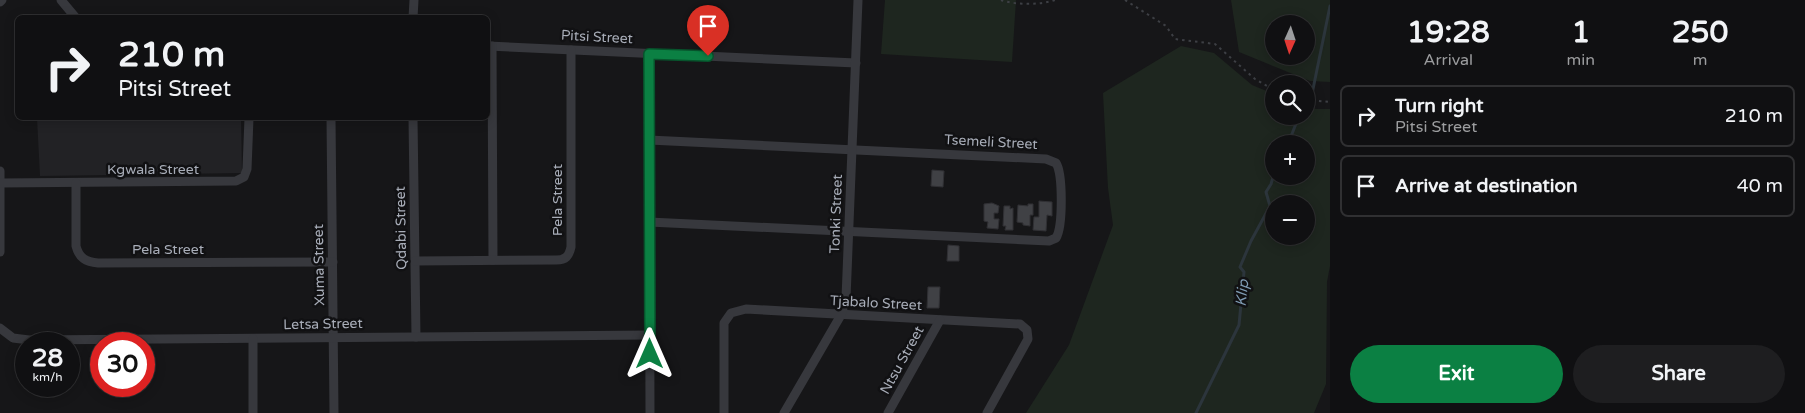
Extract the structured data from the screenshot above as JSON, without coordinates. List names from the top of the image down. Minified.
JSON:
{"streets":{"street":["Pitsi Street","Tsemeli Street","Kgwala Street","Pela Street","Tonki Street","Qdabi Street","Xuma Street","Tjabalo Street","Letsa Street","Ntsu Street"]},"crossings":[["Pitsi Street","Pela Street"],["Pitsi Street","Tonki Street"],["Tsemeli Street","Tonki Street"],["Kgwala Street","Pela Street"],["Pela Street","Qdabi Street"],["Pela Street","Xuma Street"],["Tonki Street","Tjabalo Street"],["Qdabi Street","Letsa Street"],["Xuma Street","Letsa Street"],["Tjabalo Street","Ntsu Street"]],"water":["Klip"],"north":"bottom","page":{"eta":["19:28","Arrival","1","min","250","m"],"map_buttons":["+","−"],"turn":["210 m","Pitsi Street"],"list":[{"name":"Turn right","note":"Pitsi Street","value":"210 m"},{"name":"Arrive at destination","value":"40 m"}],"speed":"28 km/h","limit":"30","buttons":["Exit","Share"]}}
